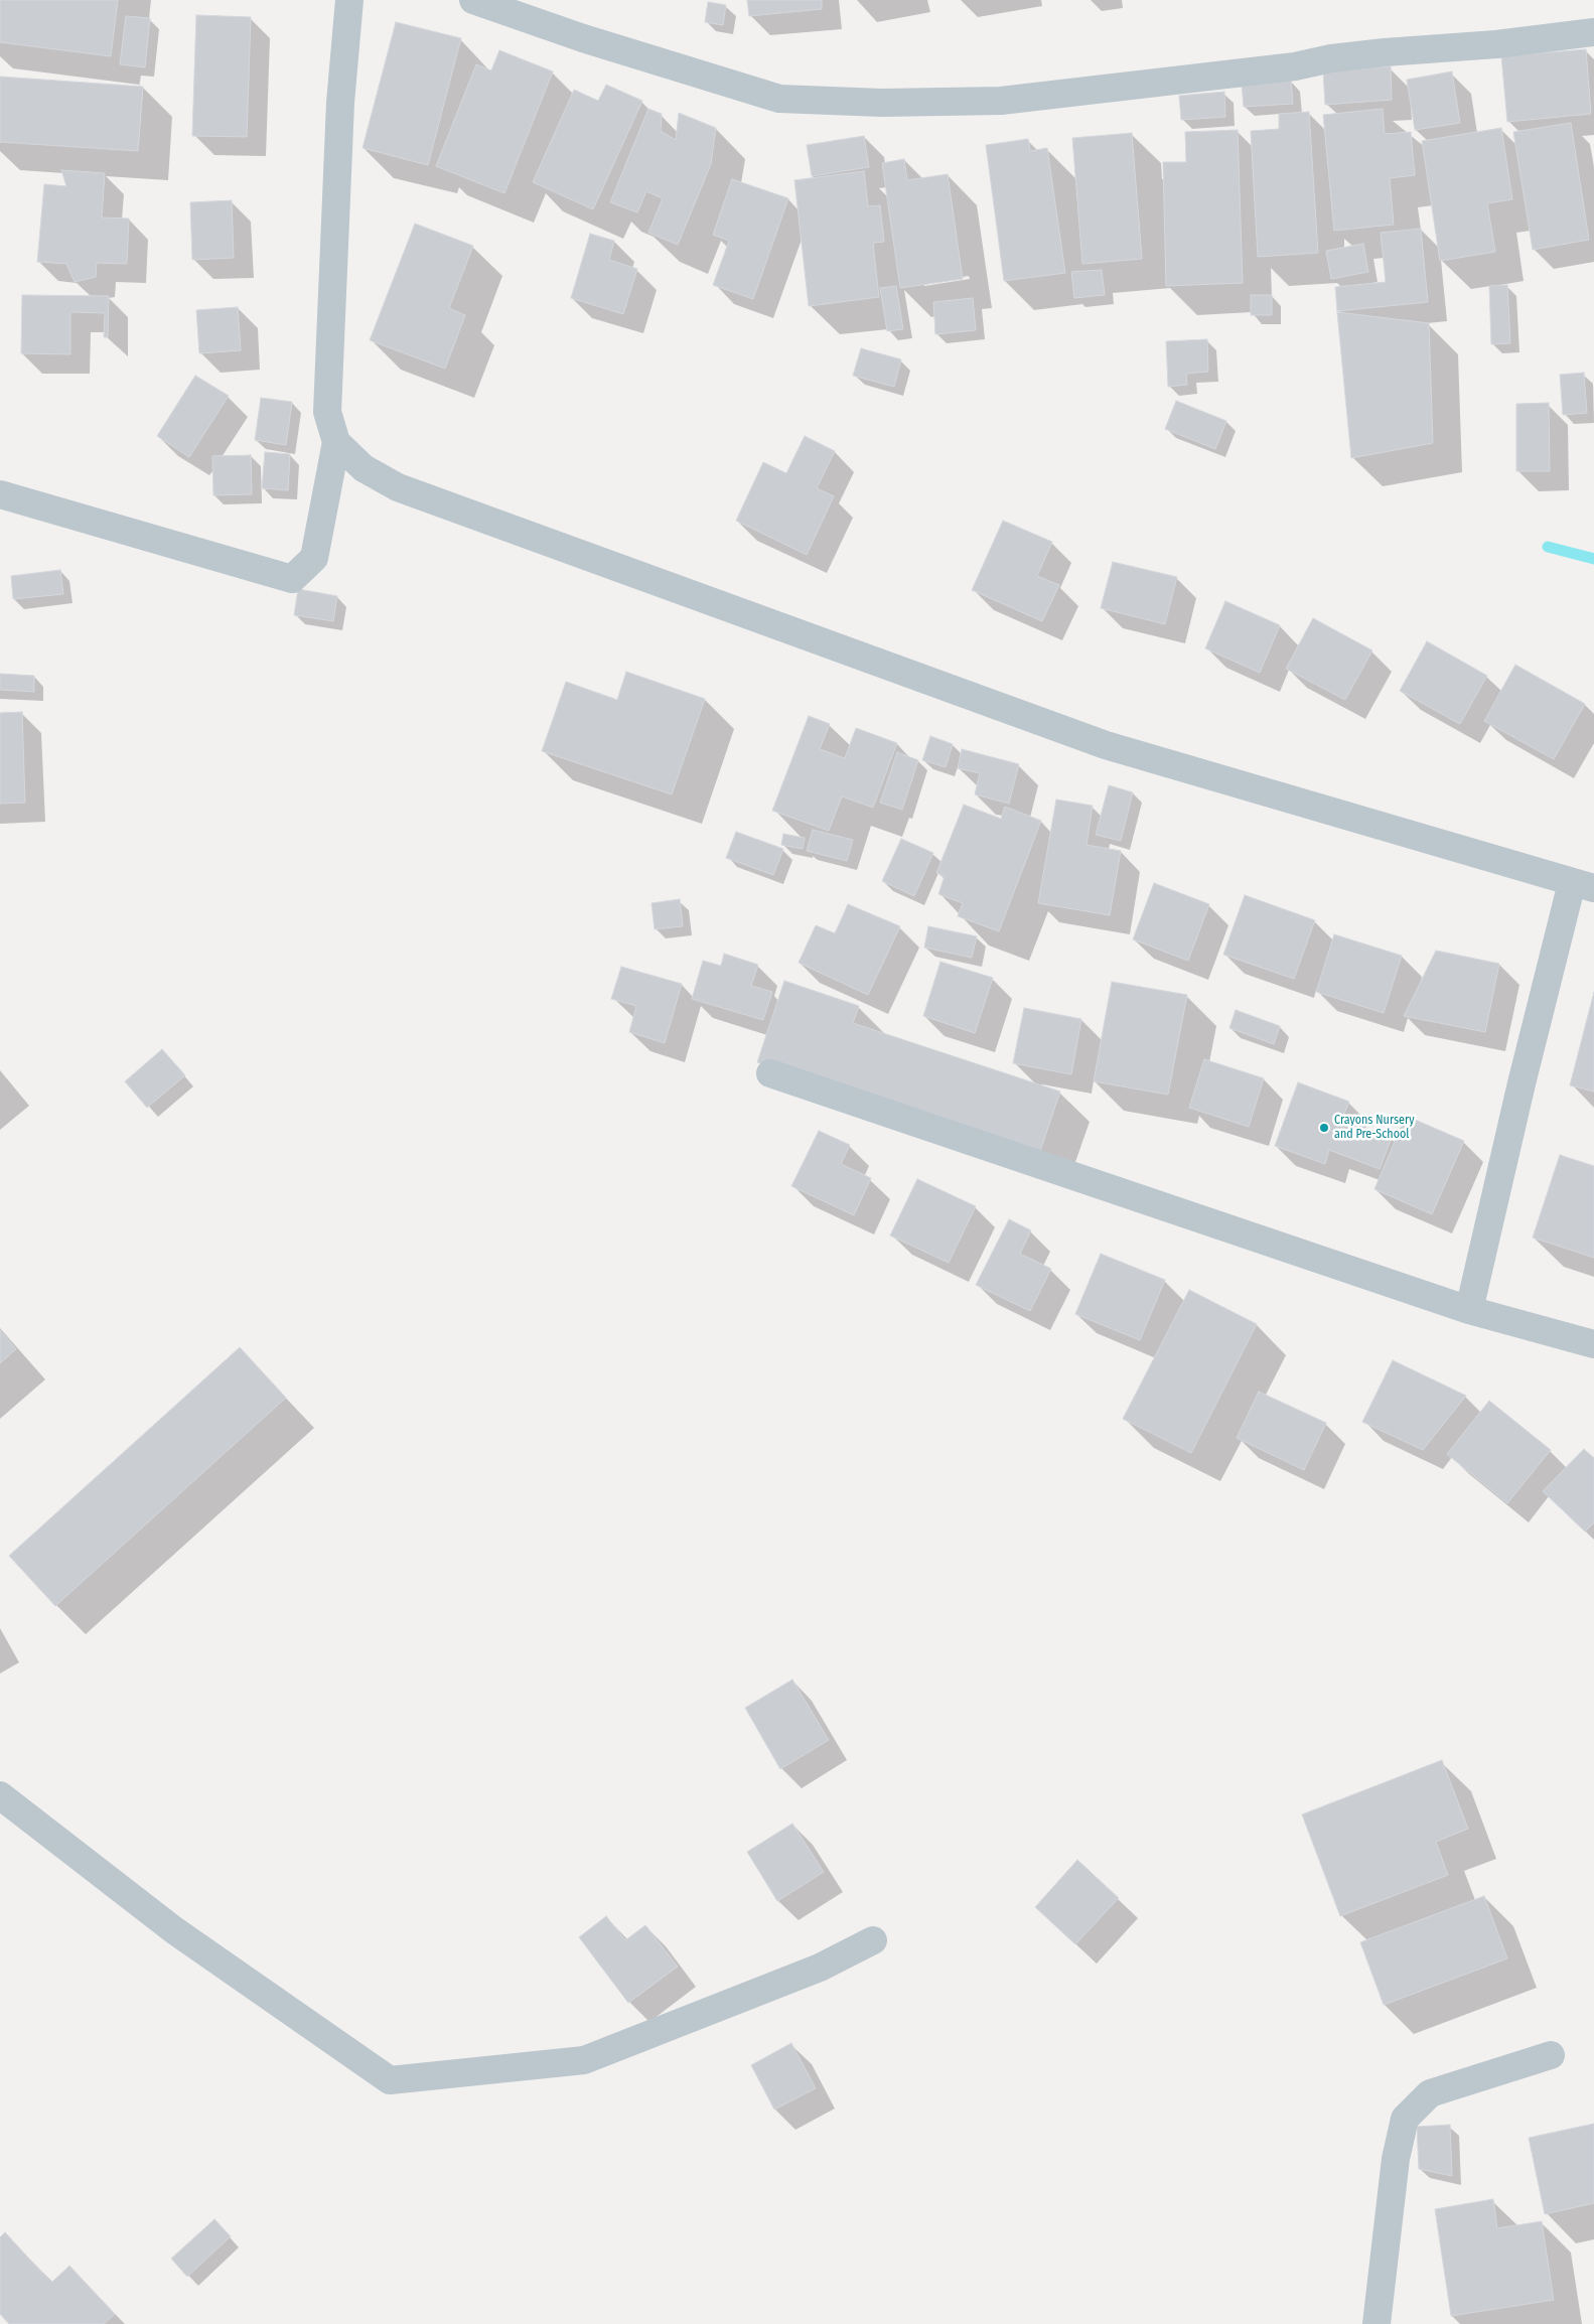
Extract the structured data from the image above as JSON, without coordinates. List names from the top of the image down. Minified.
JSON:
{"places":["Crayons Nursery and Pre-School"]}
